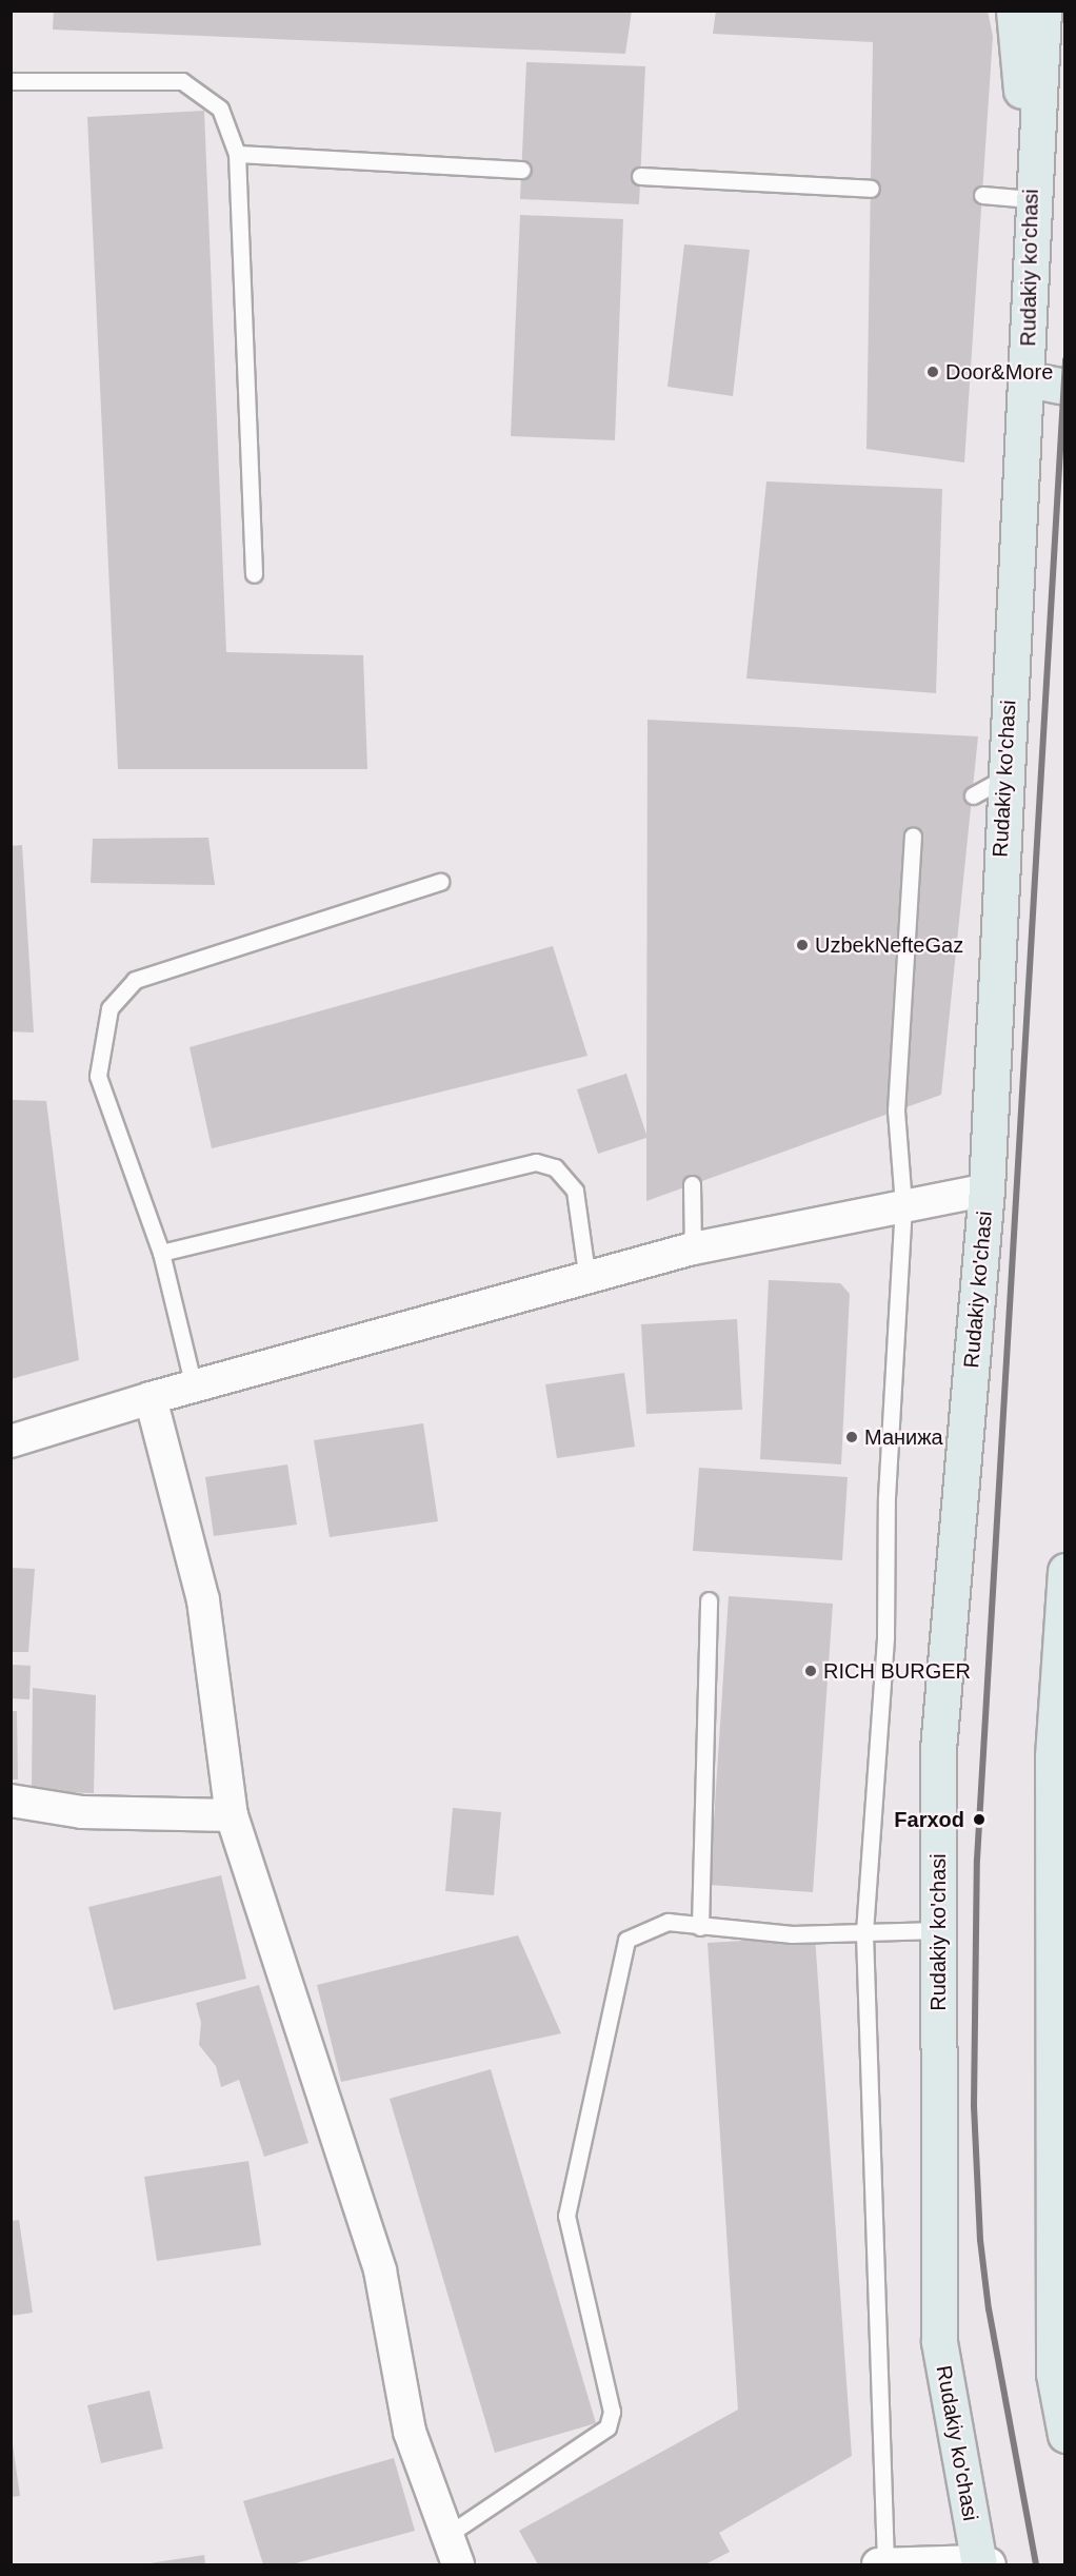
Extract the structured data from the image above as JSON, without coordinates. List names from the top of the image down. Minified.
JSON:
{"streets":{"main road":["Rudakiy ko'chasi"]},"places":["Door&More","UzbekNefteGaz","Манижа","RICH BURGER","Farxod"]}
